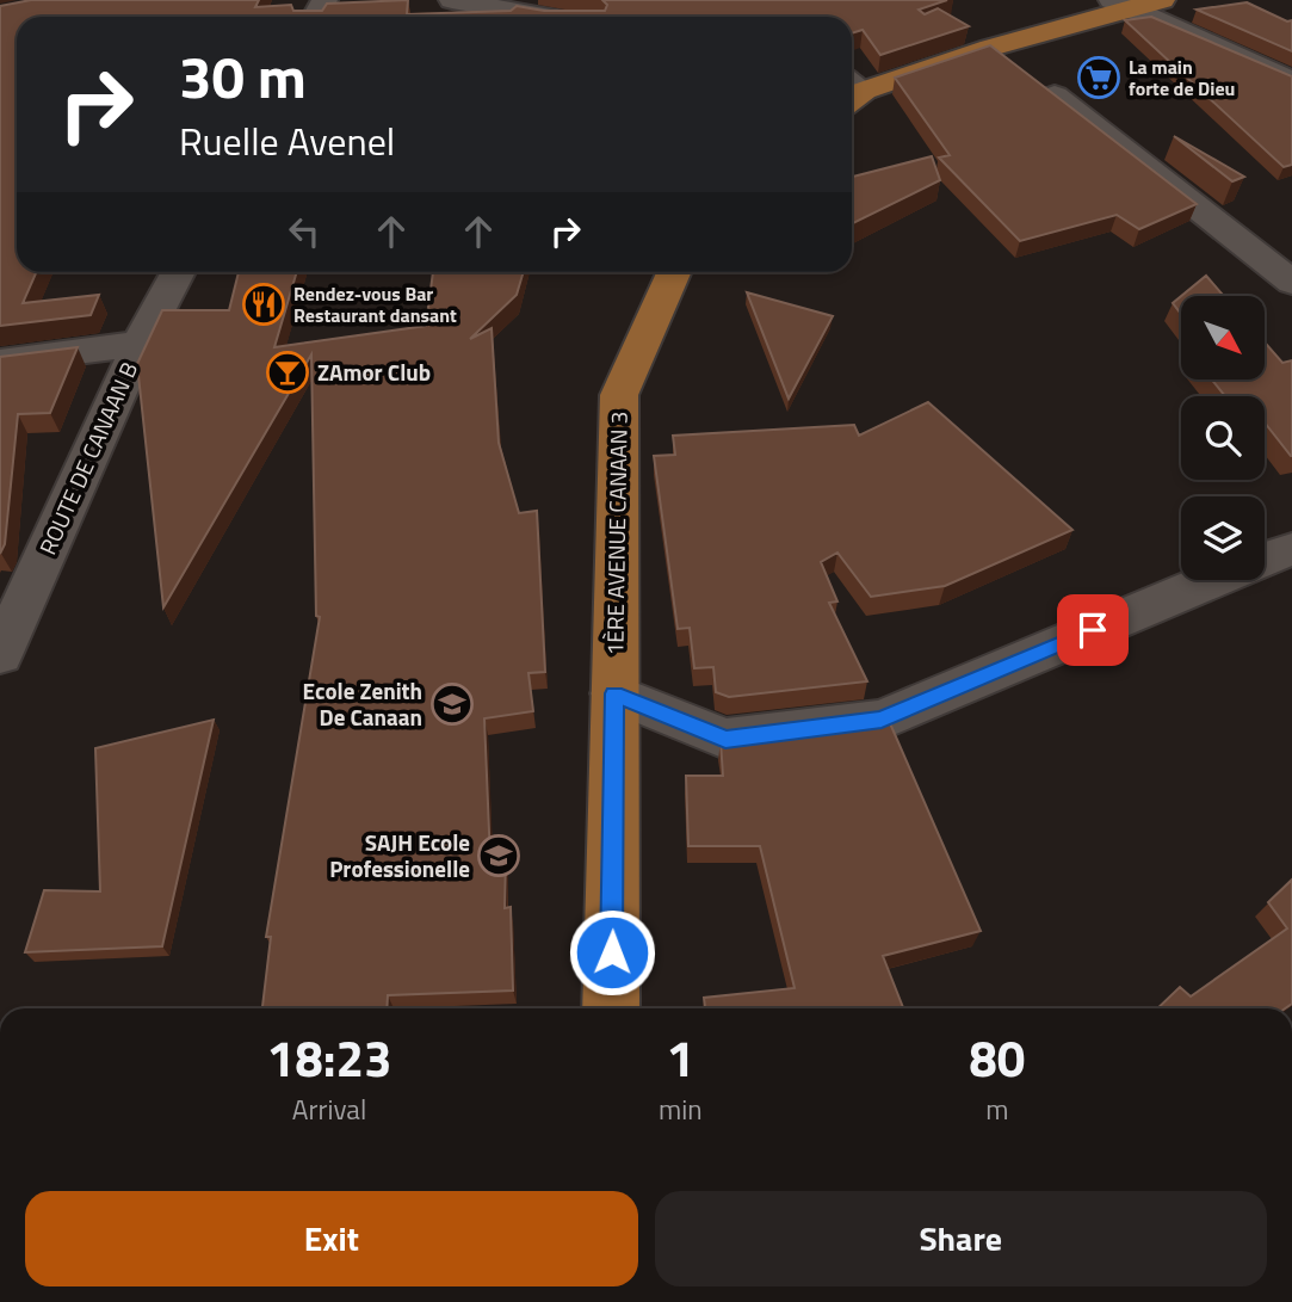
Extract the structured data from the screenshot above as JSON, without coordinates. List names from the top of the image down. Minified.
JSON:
{"streets":{"main road":["1ÈRE AVENUE CANAAN 3"],"street":["ROUTE DE CANAAN B"]},"places":{"supermarket":["La main forte de Dieu"],"restaurant":["Rendez-vous Bar Restaurant dansant"],"bar":["ZAmor Club"],"school or university":["Ecole Zenith De Canaan","SAJH Ecole Professionelle"]},"north":"bottom right","page":{"turn":["30 m","Ruelle Avenel"],"eta":["18:23","Arrival","1","min","80","m"],"buttons":["Exit","Share"]}}
